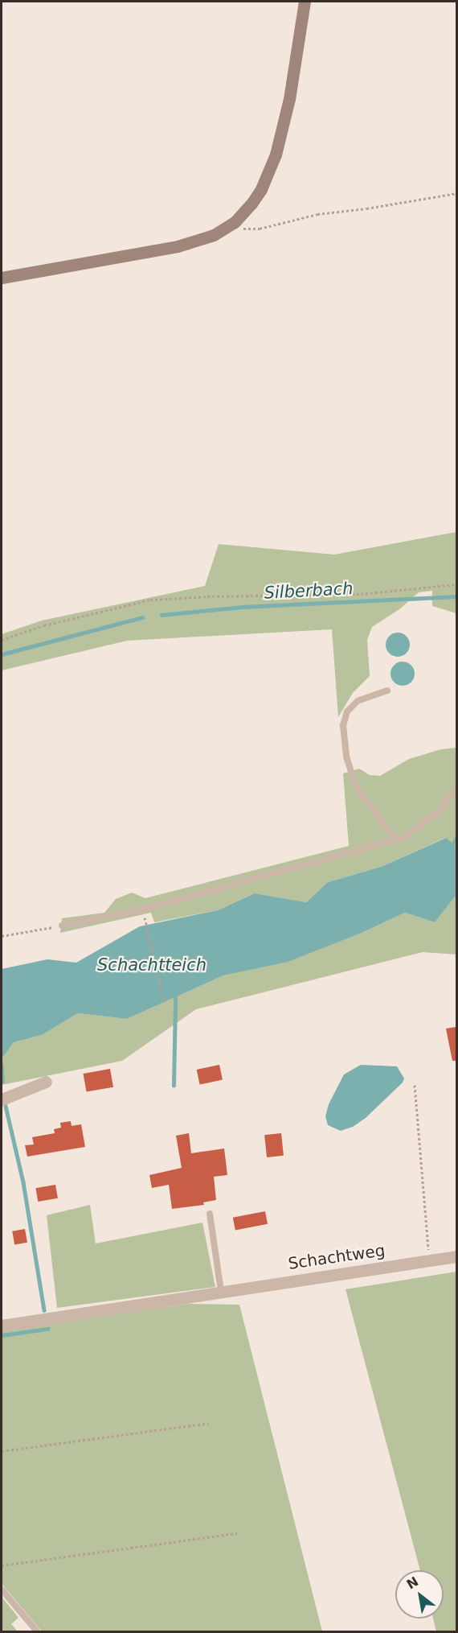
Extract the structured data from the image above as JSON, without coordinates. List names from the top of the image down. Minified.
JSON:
{"streets":{"street":["Schachtweg"]},"water":["Silberbach","Schachtteich"],"north":"top left"}
